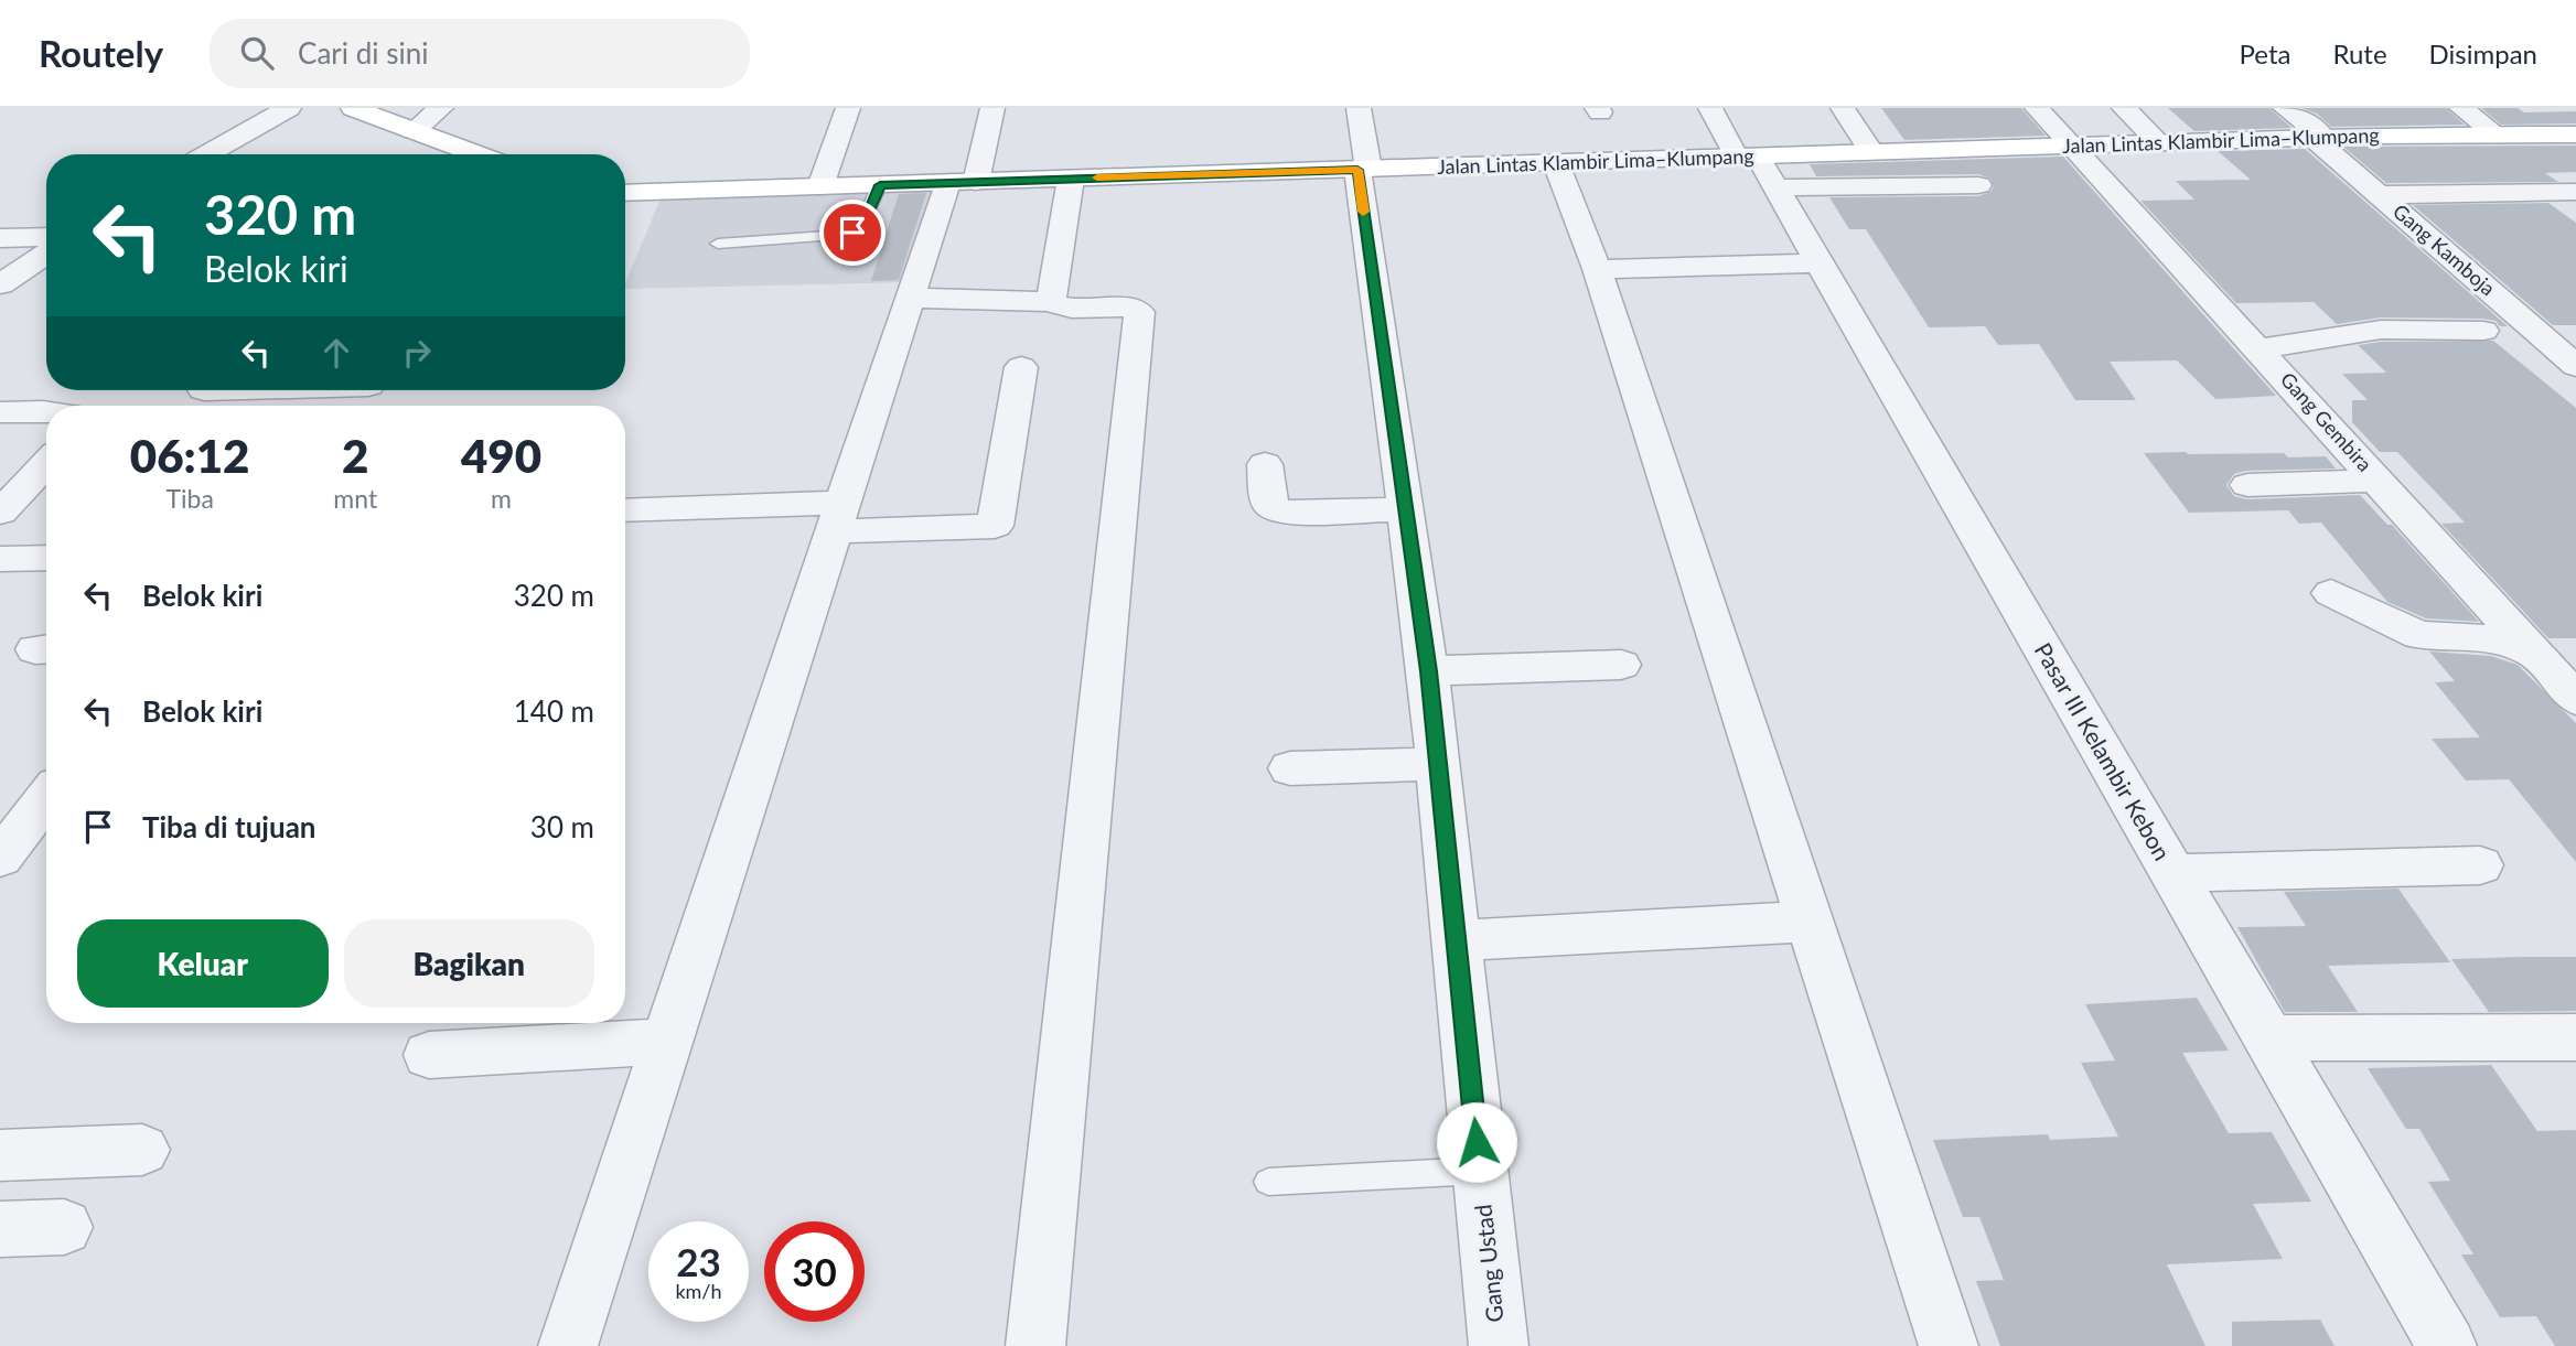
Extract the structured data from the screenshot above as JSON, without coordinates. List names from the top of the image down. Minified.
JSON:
{"streets":{"main road":["Jalan Lintas Klambir Lima–Klumpang"],"street":["Gang Kamboja","Gang Gembira","Pasar III Kelambir Kebon","Gang Ustad"]},"crossings":[["Jalan Lintas Klambir Lima–Klumpang","Gang Kamboja"],["Jalan Lintas Klambir Lima–Klumpang","Gang Gembira"],["Jalan Lintas Klambir Lima–Klumpang","Pasar III Kelambir Kebon"],["Jalan Lintas Klambir Lima–Klumpang","Gang Ustad"]],"page":{"header":"Routely","search":"Cari di sini","nav":["Peta","Rute","Disimpan"],"turn":["320 m","Belok kiri"],"eta":["06:12","Tiba","2","mnt","490","m"],"list":[{"name":"Belok kiri","value":"320 m"},{"name":"Belok kiri","value":"140 m"},{"name":"Tiba di tujuan","value":"30 m"}],"buttons":["Keluar","Bagikan"],"speed":"23 km/h","limit":"30"}}
